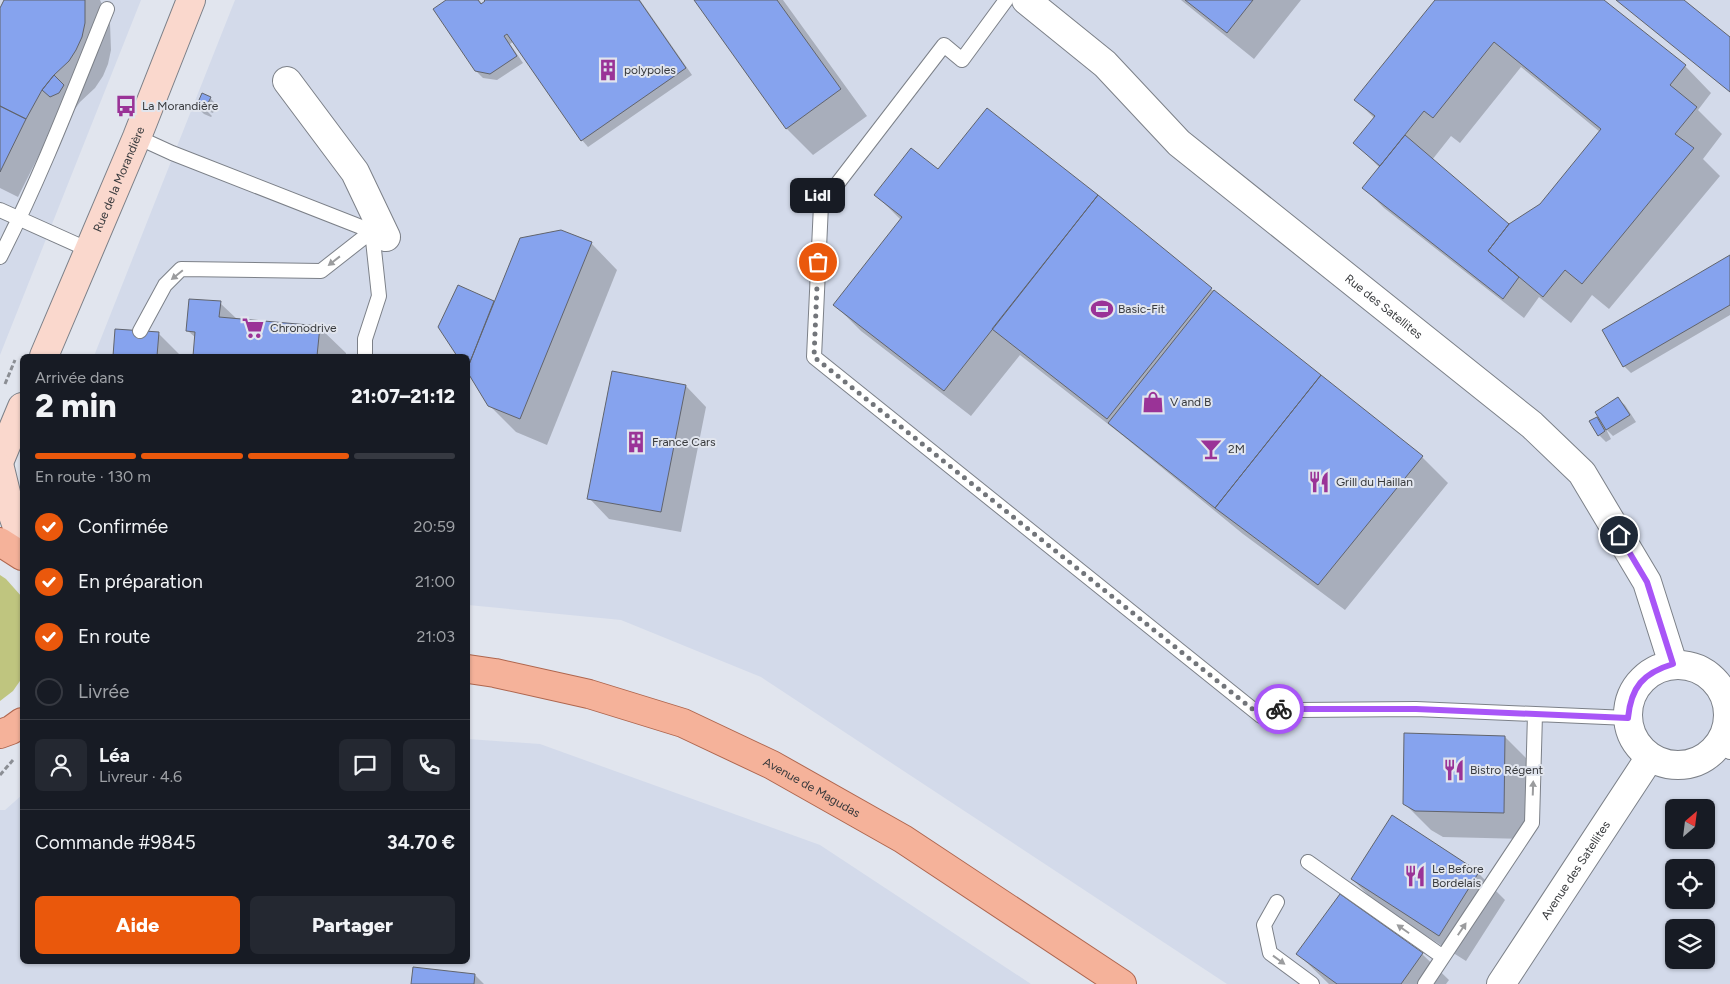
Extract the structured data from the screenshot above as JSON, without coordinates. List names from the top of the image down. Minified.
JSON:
{"streets":{"main road":["Avenue de Magudas"],"street":["Rue de la Morandière","Rue des Satellites","Avenue des Satellites"]},"crossings":[["Rue des Satellites","Avenue des Satellites"]],"places":{"building":["polypoles","France Cars"],"bus stop":["La Morandière"],"other":["Lidl"],"sports":["Basic-Fit"],"supermarket":["Chronodrive"],"shop":["V and B"],"bar":["2M"],"restaurant":["Grill du Haillan","Bistro Régent","Le Before Bordelais"]},"north":"top right","page":{"bubble":"Lidl","heading":["2 min","Arrivée dans","21:07–21:12"],"panel":["Léa","Livreur · 4.6","Commande #9845","34.70 €"],"bar":"En route · 130 m","list":[["Confirmée","20:59"],["En préparation","21:00"],["En route","21:03"],"Livrée"],"buttons":["Aide","Partager"]}}
